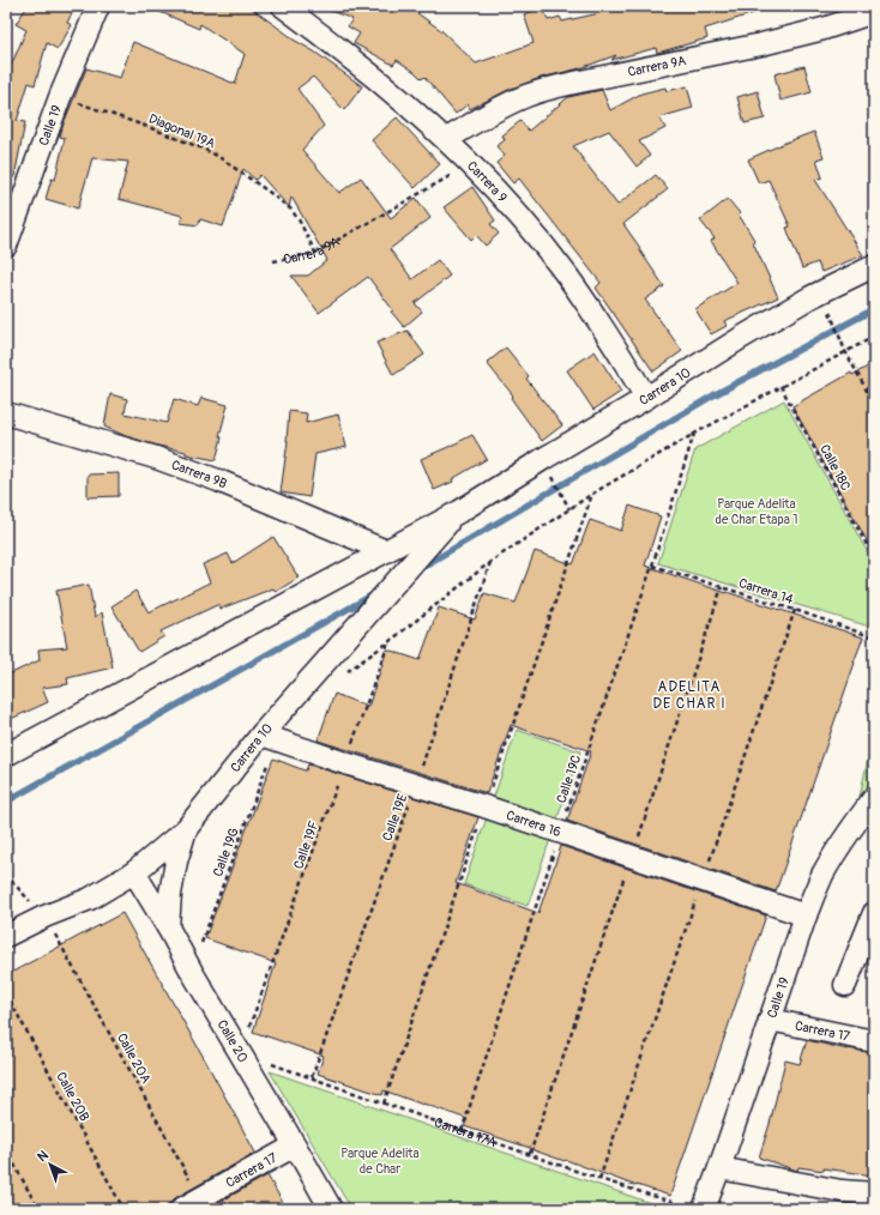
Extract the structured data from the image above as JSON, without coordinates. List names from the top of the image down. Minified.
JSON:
{"streets":{"street":["Carrera 9A","Calle 19","Carrera 9","Carrera 10","Carrera 9B","Carrera 16","Carrera 17","Calle 20"],"path":["Diagonal 19A","Calle 18C","Carrera 14","Calle 19C","Calle 19E","Calle 19F","Calle 19G","Calle 20A","Calle 20B","Carrera 17A"]},"crossings":[["Carrera 9A","Diagonal 19A"],["Carrera 9A","Carrera 9"],["Calle 19","Diagonal 19A"],["Calle 19","Carrera 16"],["Calle 19","Carrera 17"],["Calle 19","Carrera 17A"],["Carrera 9","Carrera 10"],["Carrera 10","Carrera 9B"],["Carrera 10","Carrera 16"],["Carrera 10","Calle 19G"],["Carrera 10","Calle 20"],["Carrera 10","Calle 20A"],["Carrera 14","Calle 19C"],["Calle 19C","Carrera 16"],["Calle 19C","Carrera 17A"],["Calle 19E","Carrera 16"],["Calle 19E","Carrera 17A"],["Carrera 16","Calle 19F"],["Carrera 16","Calle 19G"],["Calle 19F","Calle 20"],["Calle 19F","Carrera 17A"],["Calle 19G","Calle 20"],["Carrera 17","Calle 20"],["Carrera 17","Calle 20A"],["Calle 20","Carrera 17A"]],"districts":["ADELITA DE CHAR I"],"parks":["Parque Adelita de Char Etapa 1","Parque Adelita de Char"],"north":"top left"}
